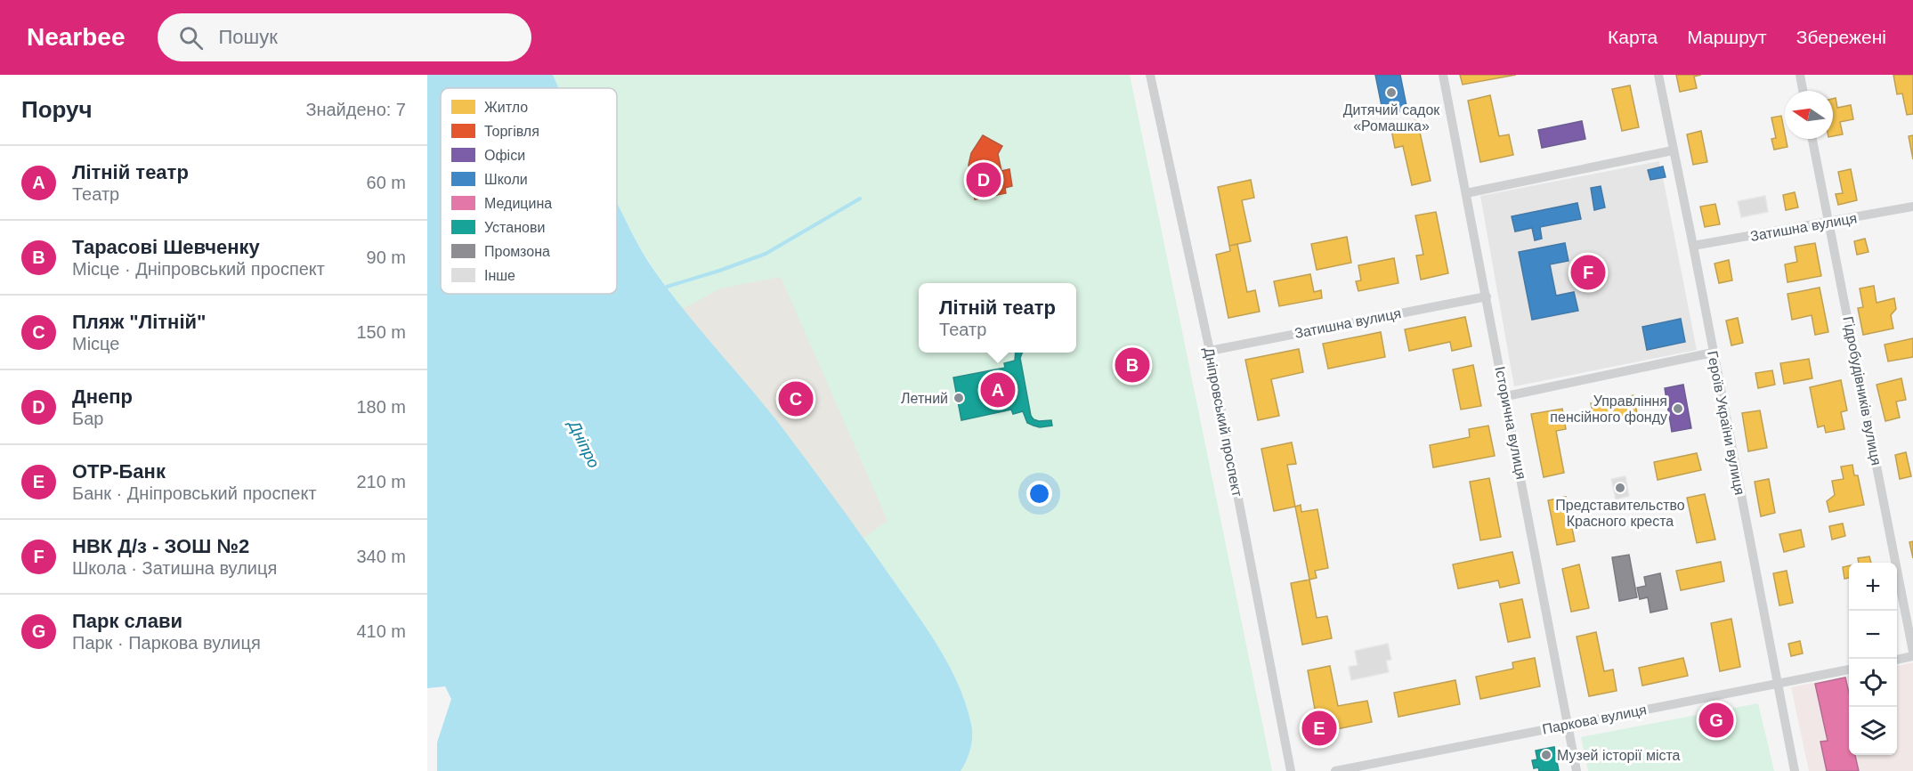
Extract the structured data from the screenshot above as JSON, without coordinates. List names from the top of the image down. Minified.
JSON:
{"streets":{"street":["Затишна вулиця","Гідробудівників вулиця","Дніпровський проспект","Історична вулиця","Героїв України вулиця","Паркова вулиця"]},"crossings":[["Затишна вулиця","Гідробудівників вулиця"],["Затишна вулиця","Дніпровський проспект"],["Затишна вулиця","Історична вулиця"],["Затишна вулиця","Героїв України вулиця"],["Історична вулиця","Паркова вулиця"],["Героїв України вулиця","Паркова вулиця"]],"water":["Дніпро"],"places":["Дитячий садок «Ромашка»","Летний","Управління пенсійного фонду","Представительство Красного креста","Музей історії міста"],"legend":["Житло","Торгівля","Офіси","Школи","Медицина","Установи","Промзона","Інше"],"north":"left","page":{"header":"Nearbee","search":"Пошук","nav":["Карта","Маршрут","Збережені"],"heading":["Поруч","Знайдено: 7"],"list":[{"mark":"A","name":"Літній театр","note":"Театр","value":"60 m"},{"mark":"B","name":"Тарасові Шевченку","note":"Місце · Дніпровський проспект","value":"90 m"},{"mark":"C","name":"Пляж \"Літній\"","note":"Місце","value":"150 m"},{"mark":"D","name":"Днепр","note":"Бар","value":"180 m"},{"mark":"E","name":"ОТР-Банк","note":"Банк · Дніпровський проспект","value":"210 m"},{"mark":"F","name":"НВК Д/з - ЗОШ №2","note":"Школа · Затишна вулиця","value":"340 m"},{"mark":"G","name":"Парк слави","note":"Парк · Паркова вулиця","value":"410 m"}],"pins":["D","F","B","A","C","G","E"],"popup":["Літній театр","Театр"],"map_buttons":["+","−"]}}
